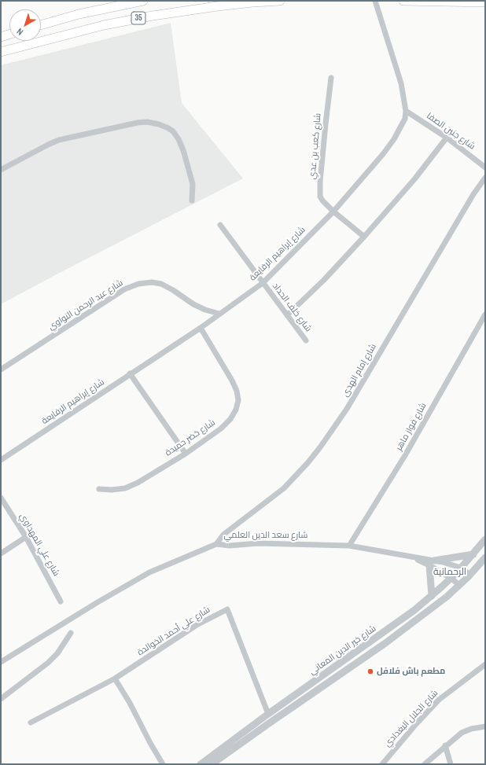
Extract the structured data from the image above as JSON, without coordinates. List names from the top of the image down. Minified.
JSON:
{"streets":{"highway":["35"],"street":["شارع جنين الصفا","شارع كعب بن عدي","شارع إبراهيم الرفايعة","شارع عبد الرحمن النواوي","شارع خلف الحداد","شارع إمام الهدى","شارع فواز ماهر","شارع خضر حميدة","شارع سعد الدين العلمي","شارع علي المهداوي","شارع علي أحمد الخوالدة","شارع خير الدين المعاني","شارع الجلال البغدادي"]},"crossings":[["شارع جنين الصفا","شارع إبراهيم الرفايعة"],["شارع كعب بن عدي","شارع إبراهيم الرفايعة"],["شارع إبراهيم الرفايعة","شارع عبد الرحمن النواوي"],["شارع إبراهيم الرفايعة","شارع خلف الحداد"],["شارع إبراهيم الرفايعة","شارع خضر حميدة"],["شارع إمام الهدى","شارع سعد الدين العلمي"],["شارع فواز ماهر","شارع سعد الدين العلمي"],["شارع علي أحمد الخوالدة","شارع خير الدين المعاني"]],"districts":["الرحمانية"],"places":["مطعم باش فلافل"],"north":"bottom left"}
